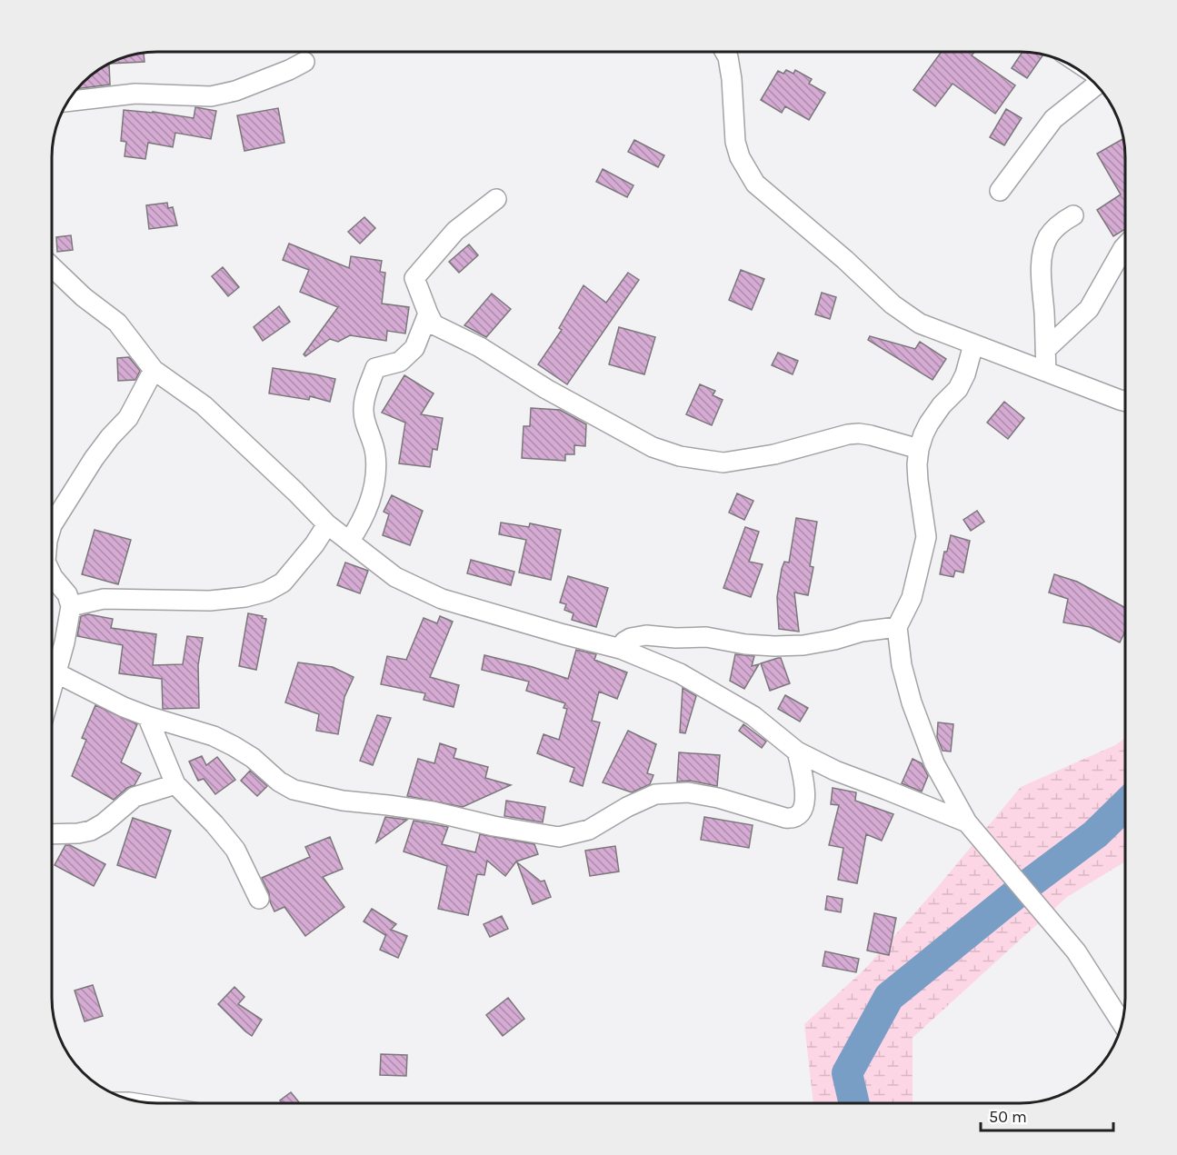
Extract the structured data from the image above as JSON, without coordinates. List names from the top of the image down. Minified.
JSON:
{"scale_bar":"50 m"}
